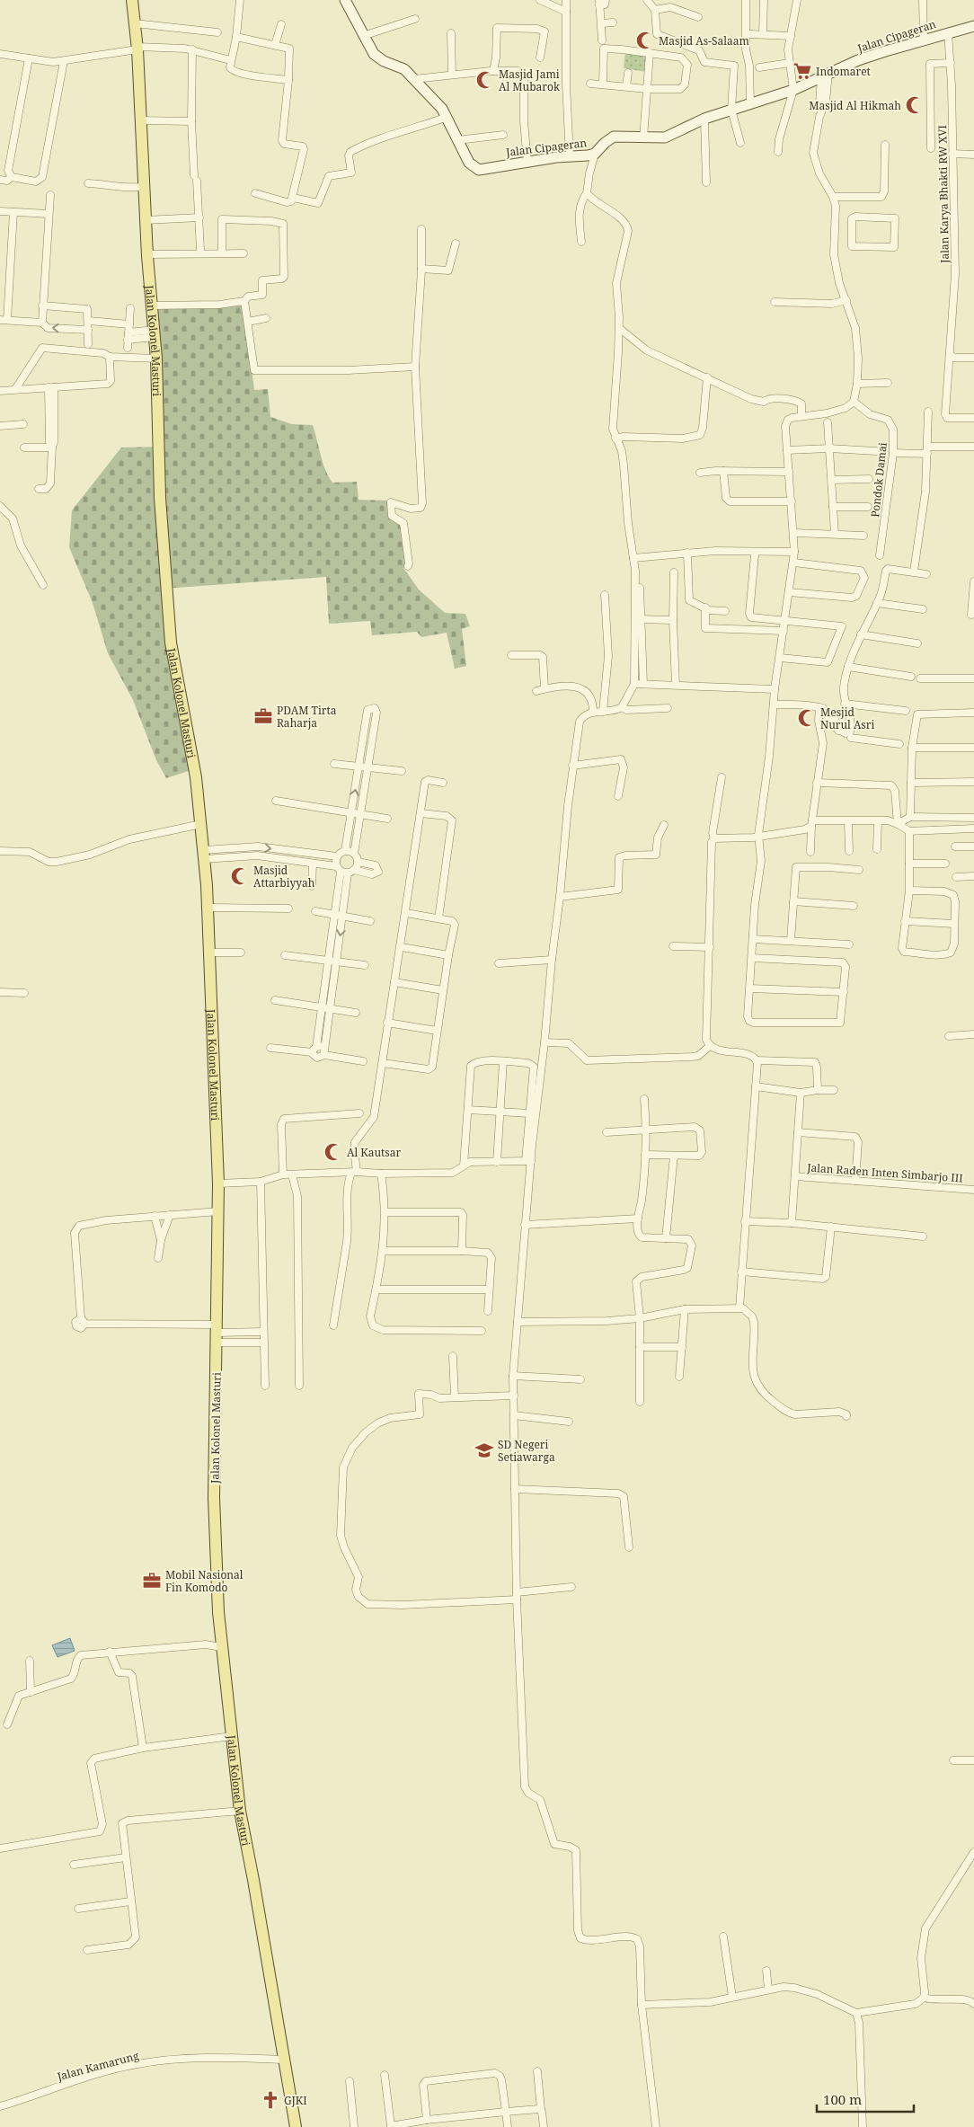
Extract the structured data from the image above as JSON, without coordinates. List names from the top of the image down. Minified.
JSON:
{"streets":{"main road":["Jalan Kolonel Masturi"],"street":["Jalan Cipageran","Jalan Karya Bhakti RW XVI","Pondok Damai","Jalan Raden Inten Simbarjo III","Jalan Kamarung"]},"crossings":[["Jalan Cipageran","Jalan Karya Bhakti RW XVI"],["Jalan Kolonel Masturi","Jalan Kamarung"]],"places":{"mosque":["Masjid As-Salaam","Masjid Jami Al Mubarok","Masjid Al Hikmah","Mesjid Nurul Asri","Masjid Attarbiyyah","Al Kautsar"],"supermarket":["Indomaret"],"office":["PDAM Tirta Raharja","Mobil Nasional Fin Komodo"],"school or university":["SD Negeri Setiawarga"],"church":["GJKI"]},"scale_bar":"100 m"}
